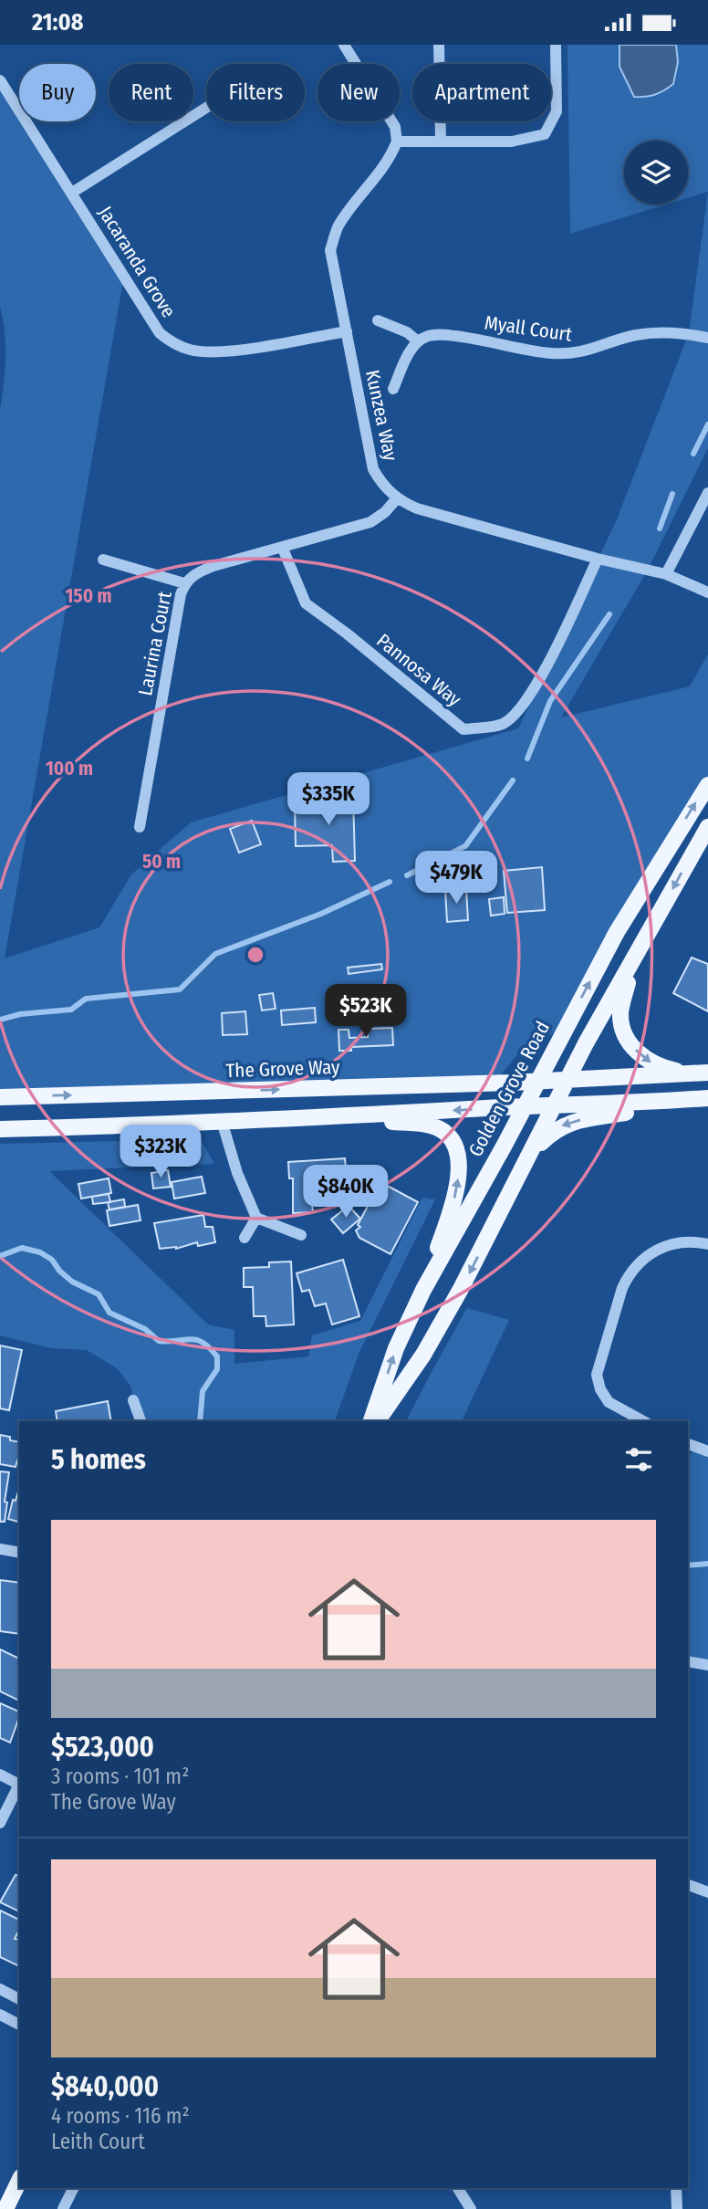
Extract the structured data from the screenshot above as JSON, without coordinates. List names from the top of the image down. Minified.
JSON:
{"streets":{"main road":["The Grove Way","Golden Grove Road"],"street":["Jacaranda Grove","Myall Court","Kunzea Way","Laurina Court","Pannosa Way"]},"crossings":[["Jacaranda Grove","Kunzea Way"],["Kunzea Way","Laurina Court"],["Kunzea Way","Pannosa Way"],["Laurina Court","Pannosa Way"],["The Grove Way","Golden Grove Road"]],"page":{"status":"21:08","chip":["Buy","Rent","Filters","New","Apartment"],"price":["$335K","$479K","$523K","$323K","$840K"],"heading":"5 homes","list":[{"name":"$523,000","note":"3 rooms · 101 m² · The Grove Way"},{"name":"$840,000","note":"4 rooms · 116 m² · Leith Court"}]},"rings":["150 m","100 m","50 m"]}
